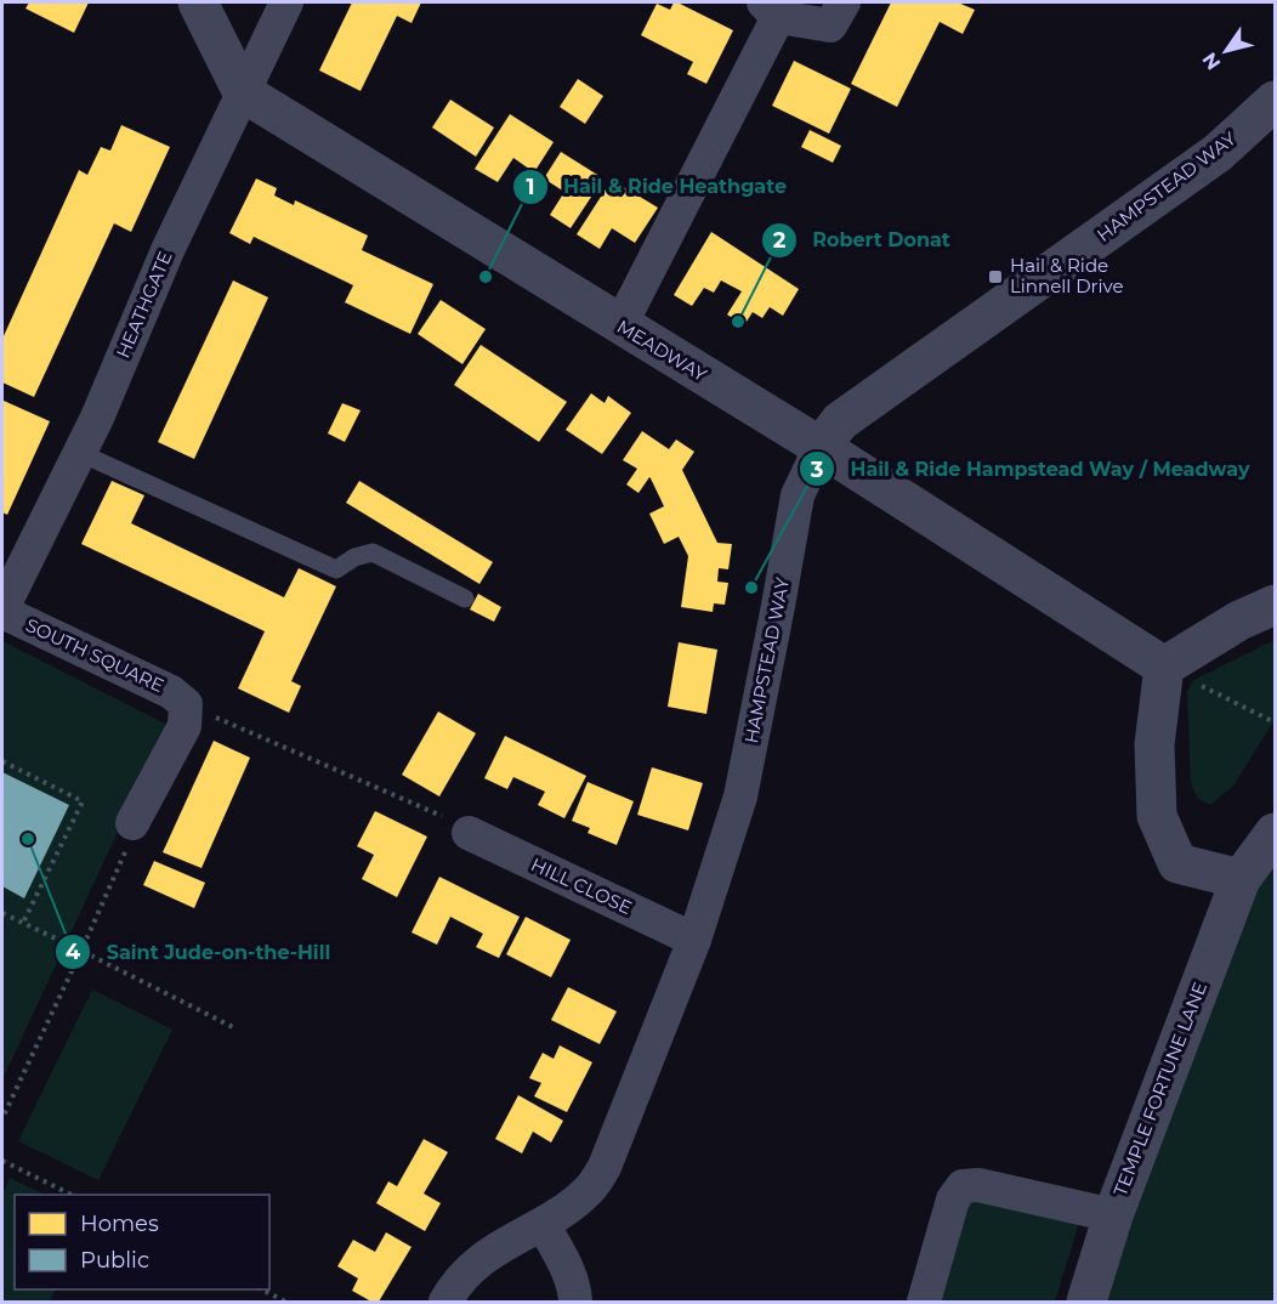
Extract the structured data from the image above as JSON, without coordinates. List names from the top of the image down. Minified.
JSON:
{"streets":{"street":["HAMPSTEAD WAY","HEATHGATE","MEADWAY","SOUTH SQUARE","HILL CLOSE","TEMPLE FORTUNE LANE"]},"crossings":[["HAMPSTEAD WAY","MEADWAY"],["HAMPSTEAD WAY","HILL CLOSE"],["HEATHGATE","MEADWAY"],["HEATHGATE","SOUTH SQUARE"]],"places":{"other":["Hail & Ride Heathgate","Robert Donat","Hail & Ride Hampstead Way / Meadway","Saint Jude-on-the-Hill"],"transit":["Hail & Ride Linnell Drive"]},"legend":["Homes","Public"],"north":"bottom left"}
